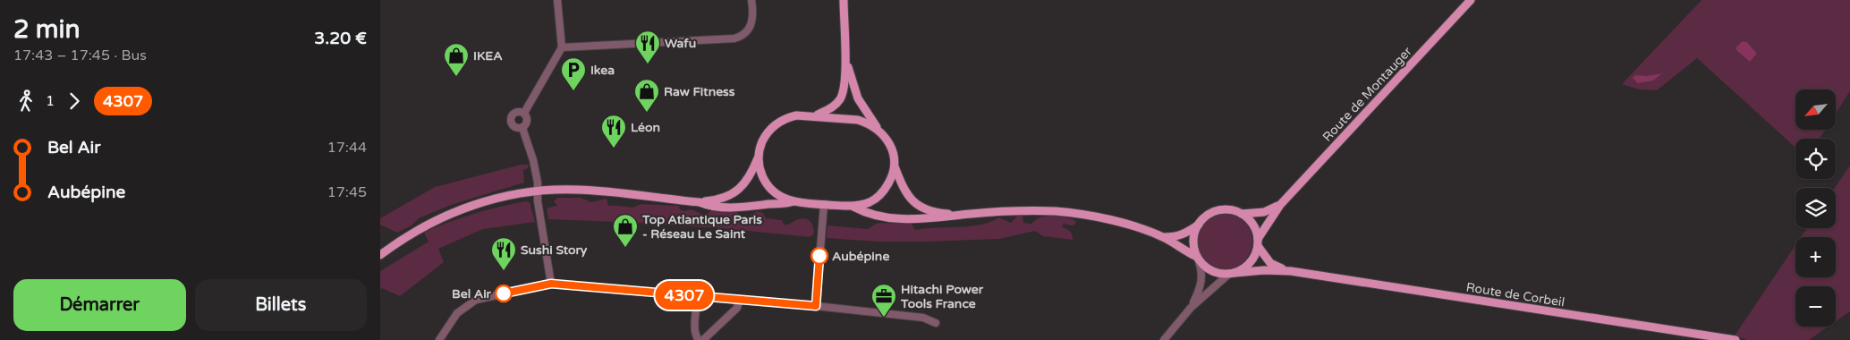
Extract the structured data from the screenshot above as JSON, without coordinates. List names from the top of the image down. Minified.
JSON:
{"streets":{"main road":["Route de Montauger","Route de Corbeil"]},"crossings":[["Route de Montauger","Route de Corbeil"]],"places":{"restaurant":["Wafu","Léon","Sushi Story"],"shop":["IKEA","Raw Fitness","Top Atlantique Paris - Réseau Le Saint"],"parking":["Ikea"],"other":["Aubépine","Bel Air"],"office":["Hitachi Power Tools France"]},"lines":["bus line 4307"],"north":"bottom left","page":{"heading":["2 min","17:43 – 17:45 · Bus","3.20 €"],"on_map":"4307","legs":["1","4307"],"map_buttons":["+","−"],"list":[{"name":"Bel Air","value":"17:44"},{"name":"Aubépine","value":"17:45"}],"buttons":["Démarrer","Billets"]}}
